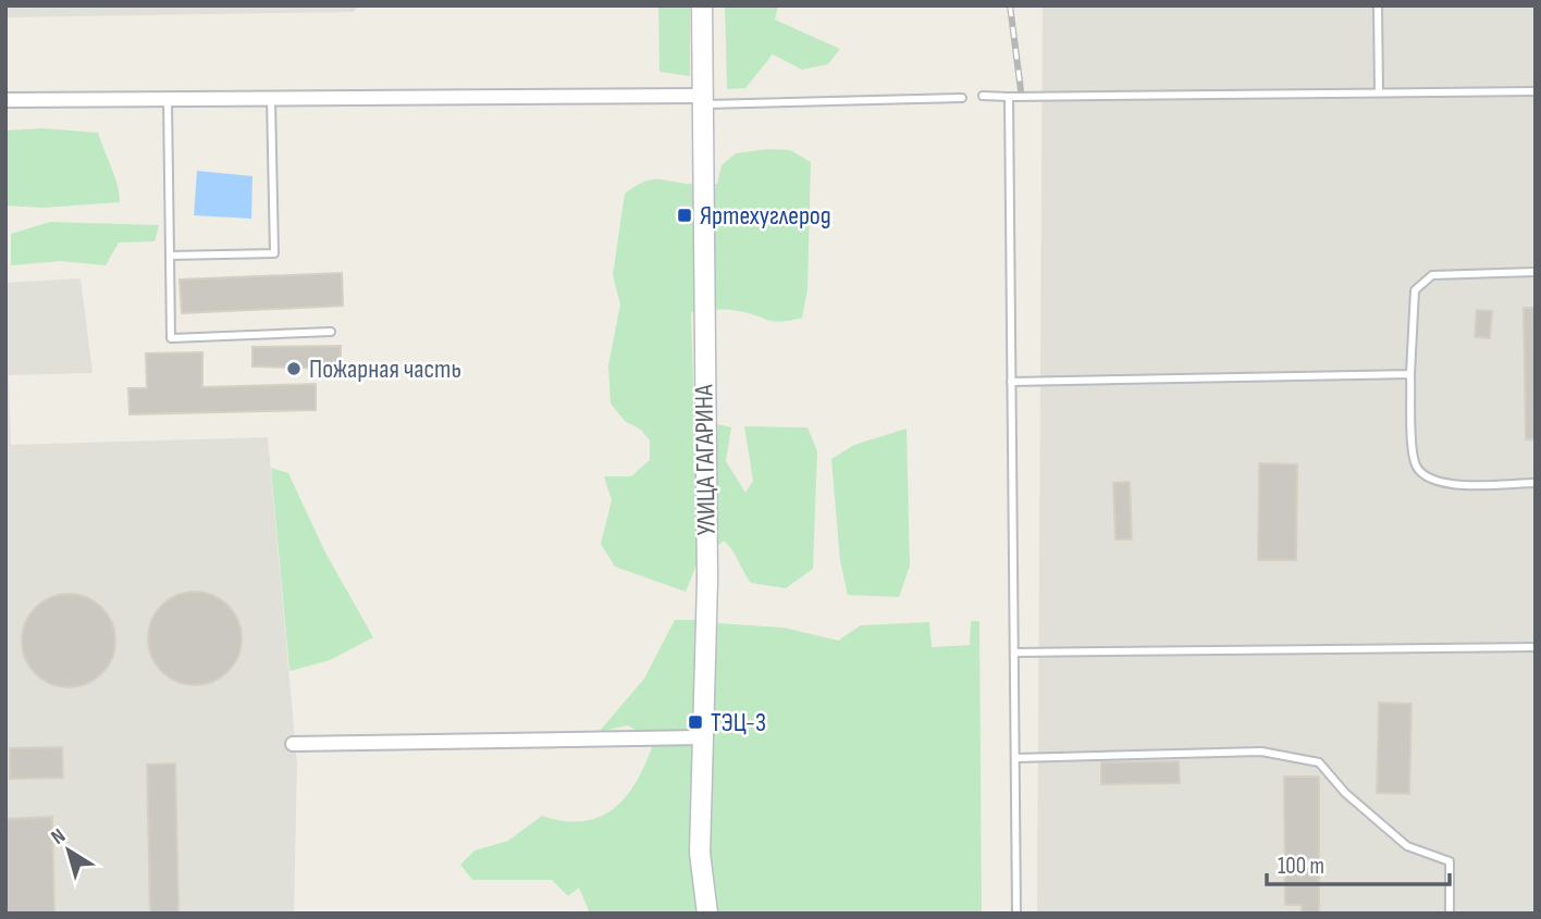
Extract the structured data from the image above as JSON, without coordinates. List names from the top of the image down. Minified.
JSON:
{"streets":{"main road":["УЛИЦА ГАГАРИНА"]},"places":{"transit":["Яртехуглерод","ТЭЦ-3"],"other":["Пожарная часть"]},"scale_bar":"100 m","north":"top left"}
